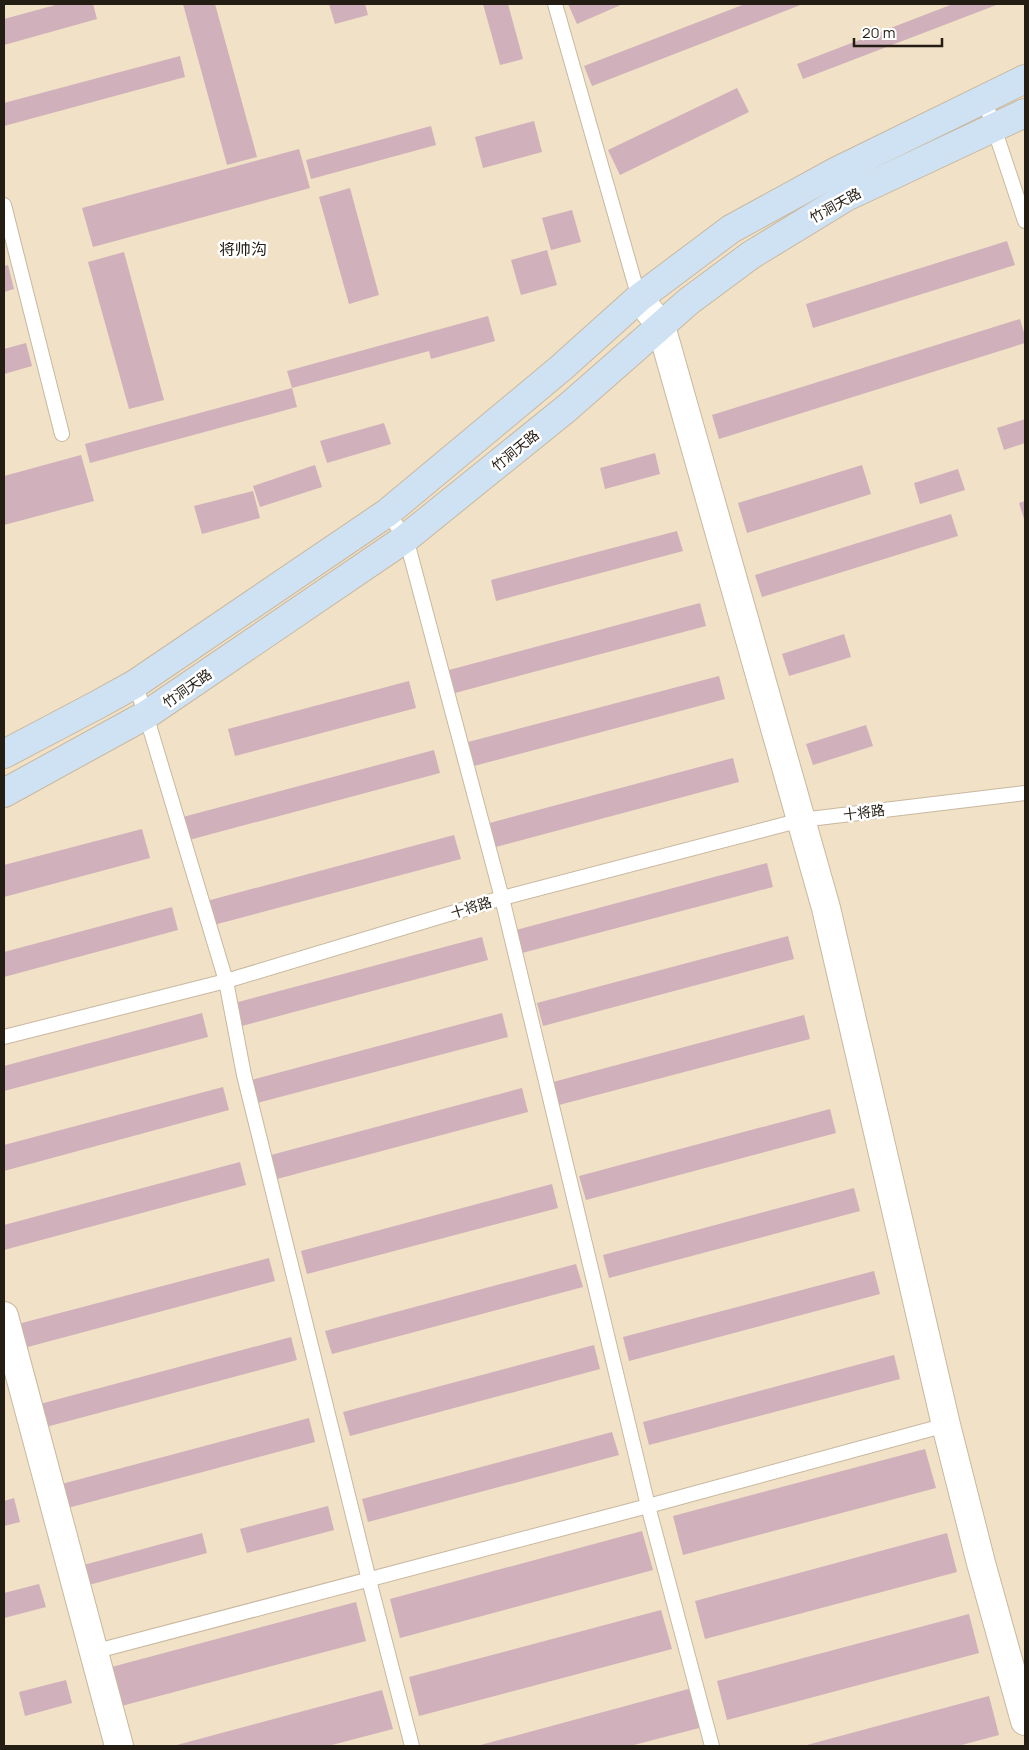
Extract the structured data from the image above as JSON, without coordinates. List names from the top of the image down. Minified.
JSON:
{"streets":{"main road":["竹洞天路"],"lane":["十将路"]},"districts":["将帅沟"],"scale_bar":"20 m"}
